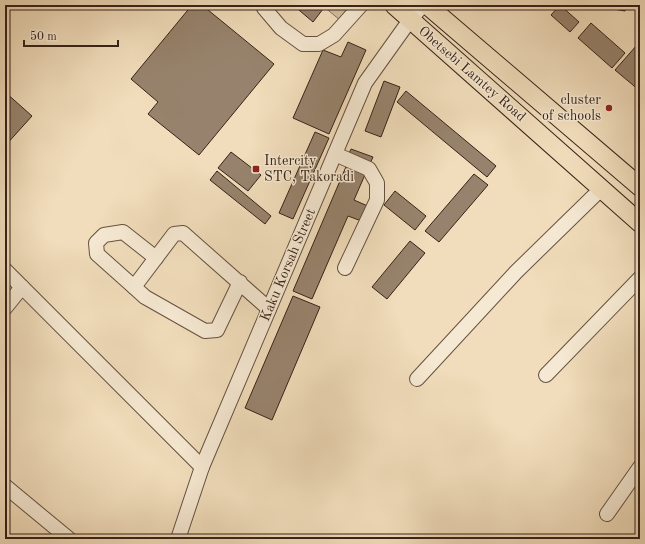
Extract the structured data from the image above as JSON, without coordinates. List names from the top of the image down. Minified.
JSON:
{"streets":{"main road":["Obetsebi Lamtey Road"],"street":["Kaku Korsah Street"]},"crossings":[["Obetsebi Lamtey Road","Kaku Korsah Street"]],"places":{"other":["cluster of schools"],"transit":["Intercity STC, Takoradi"]},"scale_bar":"50 m"}
